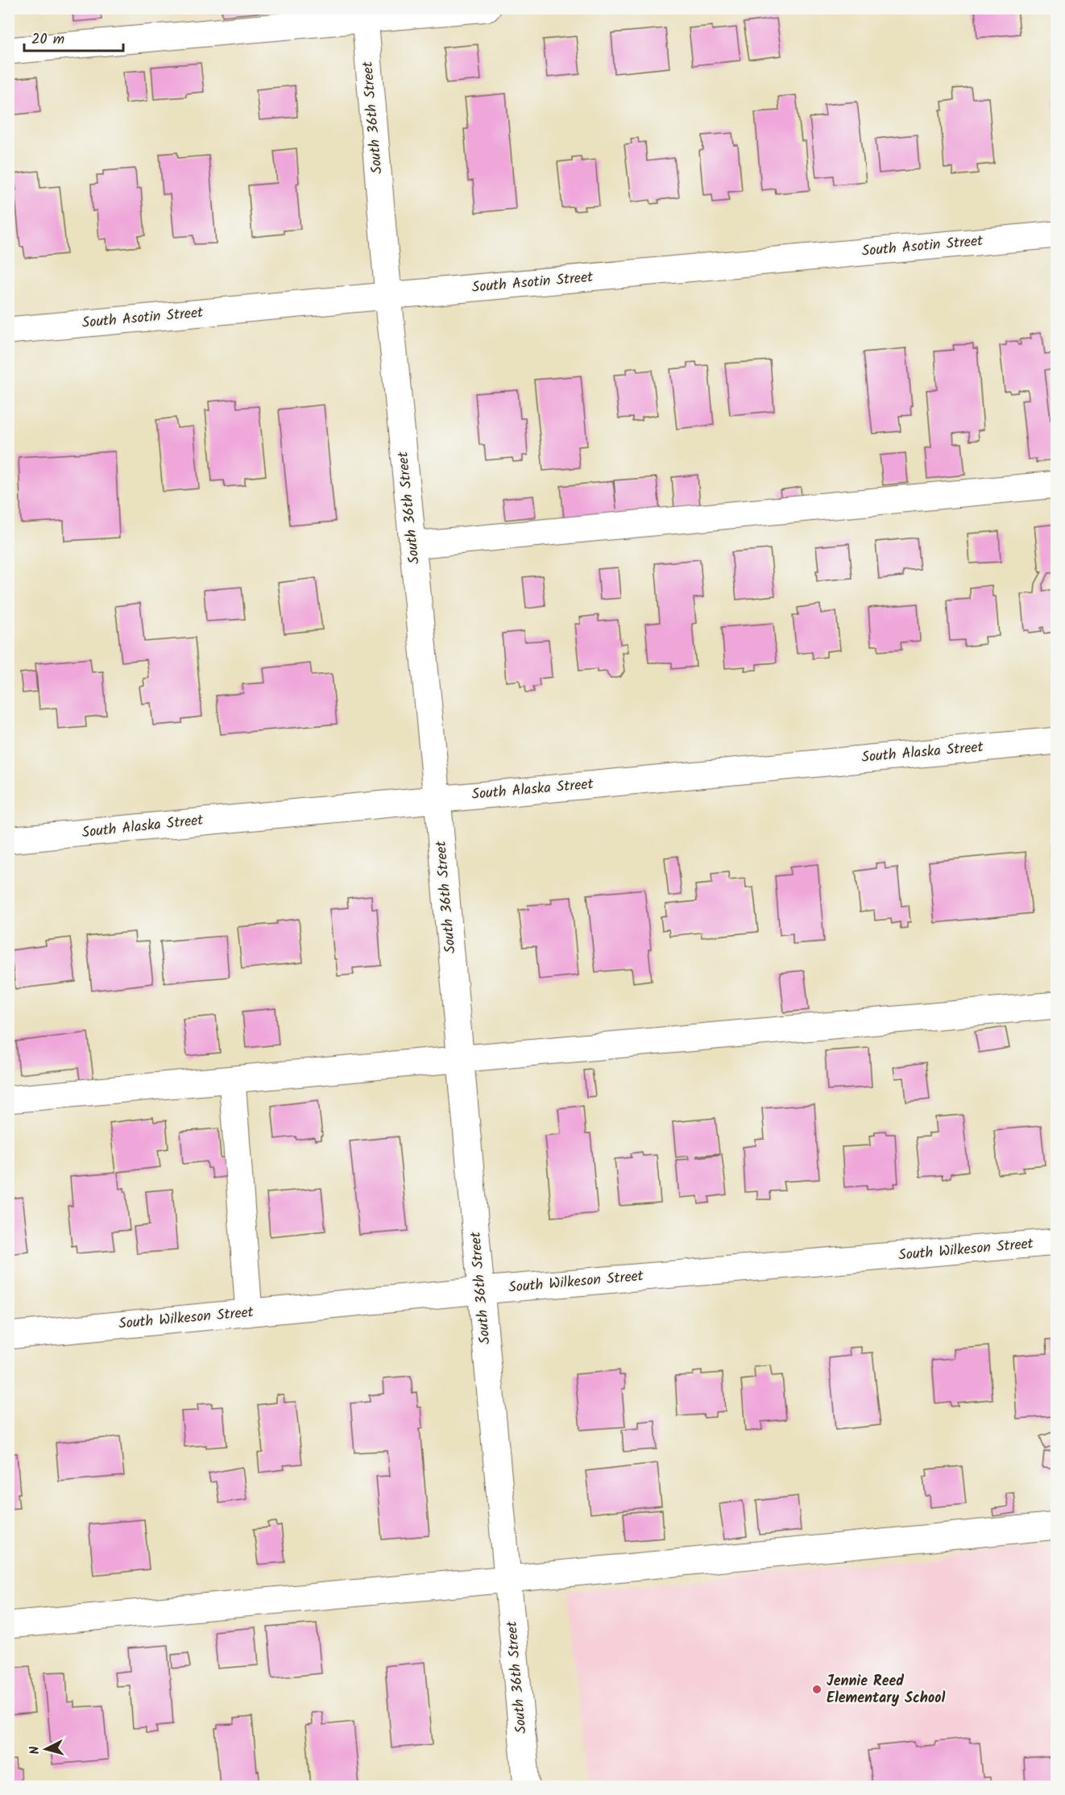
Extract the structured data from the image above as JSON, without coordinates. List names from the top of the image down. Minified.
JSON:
{"streets":{"street":["South 36th Street","South Asotin Street","South Alaska Street","South Wilkeson Street"]},"crossings":[["South 36th Street","South Asotin Street"],["South 36th Street","South Alaska Street"],["South 36th Street","South Wilkeson Street"]],"places":["Jennie Reed Elementary School"],"scale_bar":"20 m","north":"left"}
